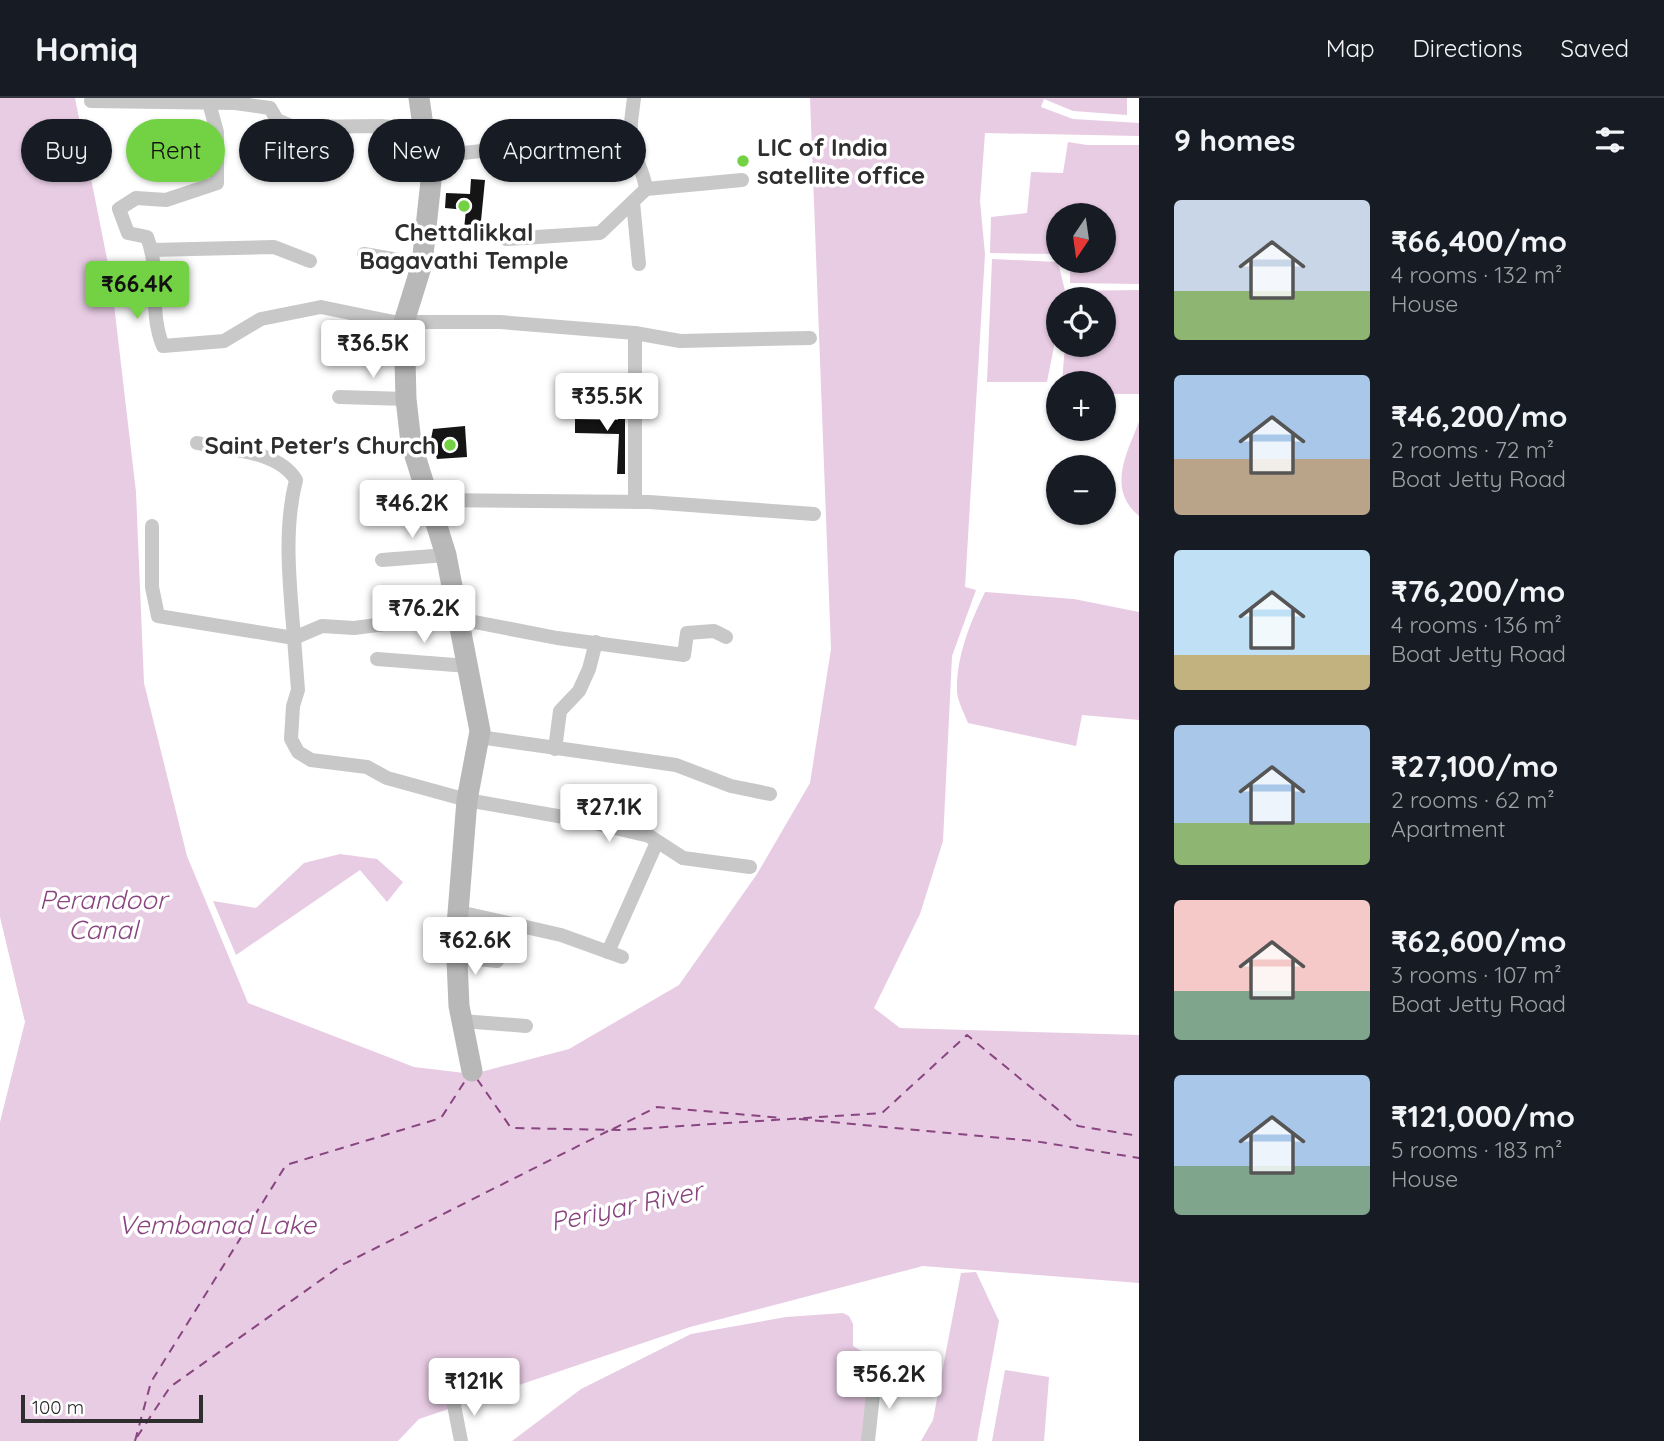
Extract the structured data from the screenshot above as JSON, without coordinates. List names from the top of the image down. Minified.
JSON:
{"water":["Perandoor Canal","Periyar River","Vembanad Lake"],"places":["LIC of India satellite office","Chettalikkal Bagavathi Temple","Saint Peter's Church"],"scale_bar":"100 m","north":"bottom","page":{"header":"Homiq","nav":["Map","Directions","Saved"],"heading":"9 homes","chip":["Buy","Rent","Filters","New","Apartment"],"list":[{"name":"₹66,400/mo","note":"4 rooms · 132 m² · House"},{"name":"₹46,200/mo","note":"2 rooms · 72 m² · Boat Jetty Road"},{"name":"₹76,200/mo","note":"4 rooms · 136 m² · Boat Jetty Road"},{"name":"₹27,100/mo","note":"2 rooms · 62 m² · Apartment"},{"name":"₹62,600/mo","note":"3 rooms · 107 m² · Boat Jetty Road"},{"name":"₹121,000/mo","note":"5 rooms · 183 m² · House"}],"map_buttons":["+","−"],"price":["₹66.4K","₹36.5K","₹35.5K","₹46.2K","₹76.2K","₹27.1K","₹62.6K","₹56.2K","₹121K"],"scale":"100 m"}}
